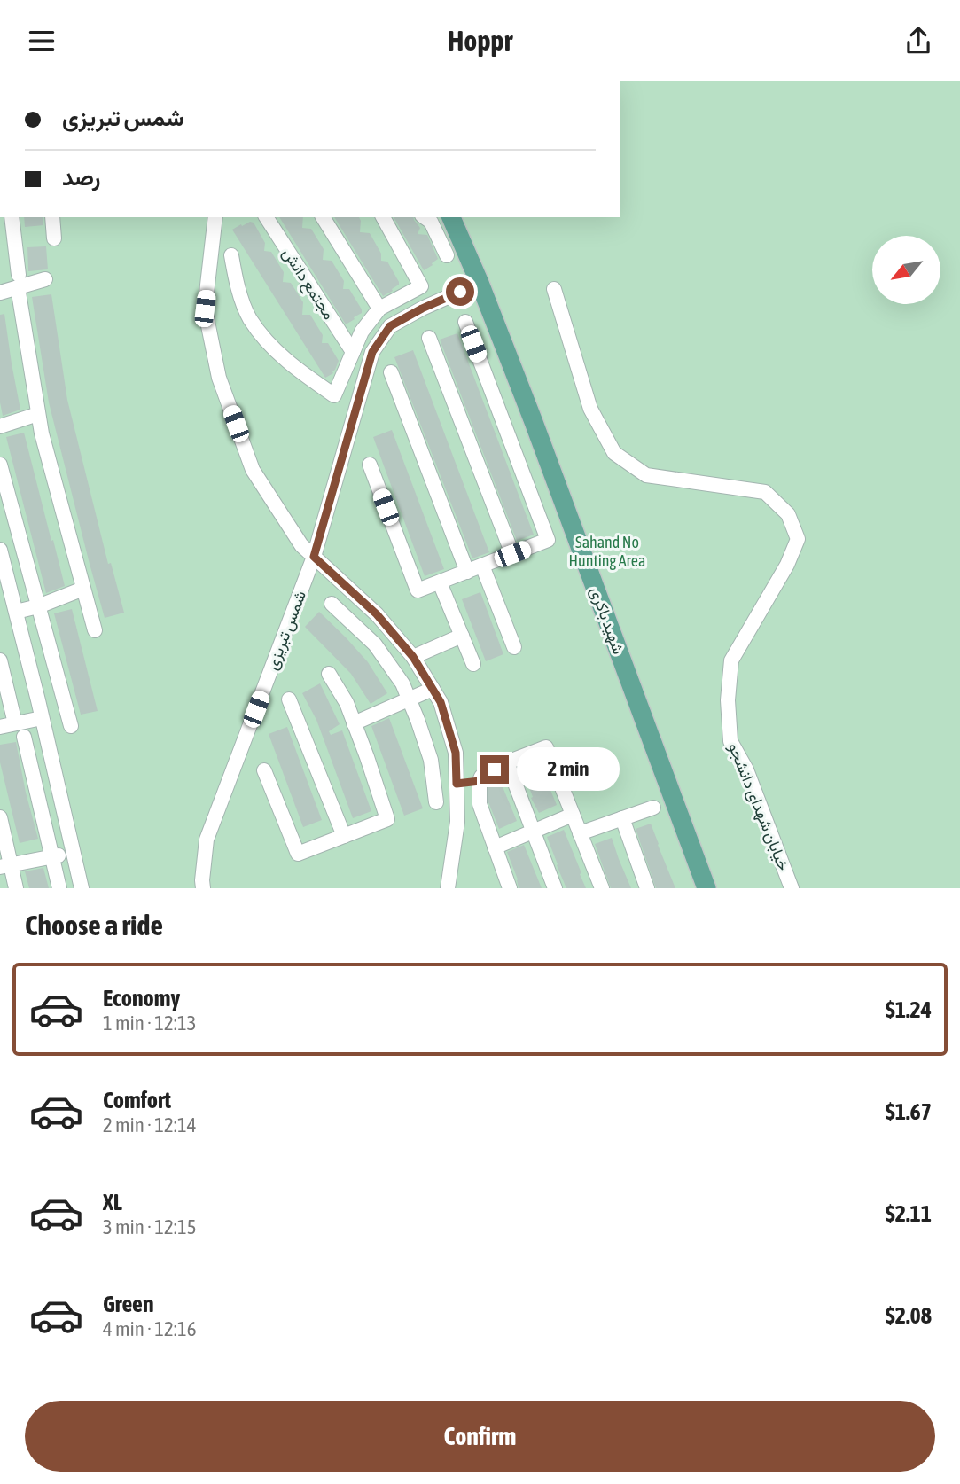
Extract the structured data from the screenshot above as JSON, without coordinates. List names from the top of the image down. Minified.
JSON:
{"streets":{"main road":["شهید باکری"],"street":["مجتمع دانش","شمس تبریزی","خیابان شهدای دانشجو"]},"crossings":[["شهید باکری","شمس تبریزی"]],"parks":["Sahand No Hunting Area"],"north":"bottom left","page":{"header":"Hoppr","banner":["شمس تبریزی","رصد"],"bubble":"2 min","heading":"Choose a ride","list":[{"name":"Economy","note":"1 min · 12:13","value":"$1.24"},{"name":"Comfort","note":"2 min · 12:14","value":"$1.67"},{"name":"XL","note":"3 min · 12:15","value":"$2.11"},{"name":"Green","note":"4 min · 12:16","value":"$2.08"}],"buttons":"Confirm"}}
